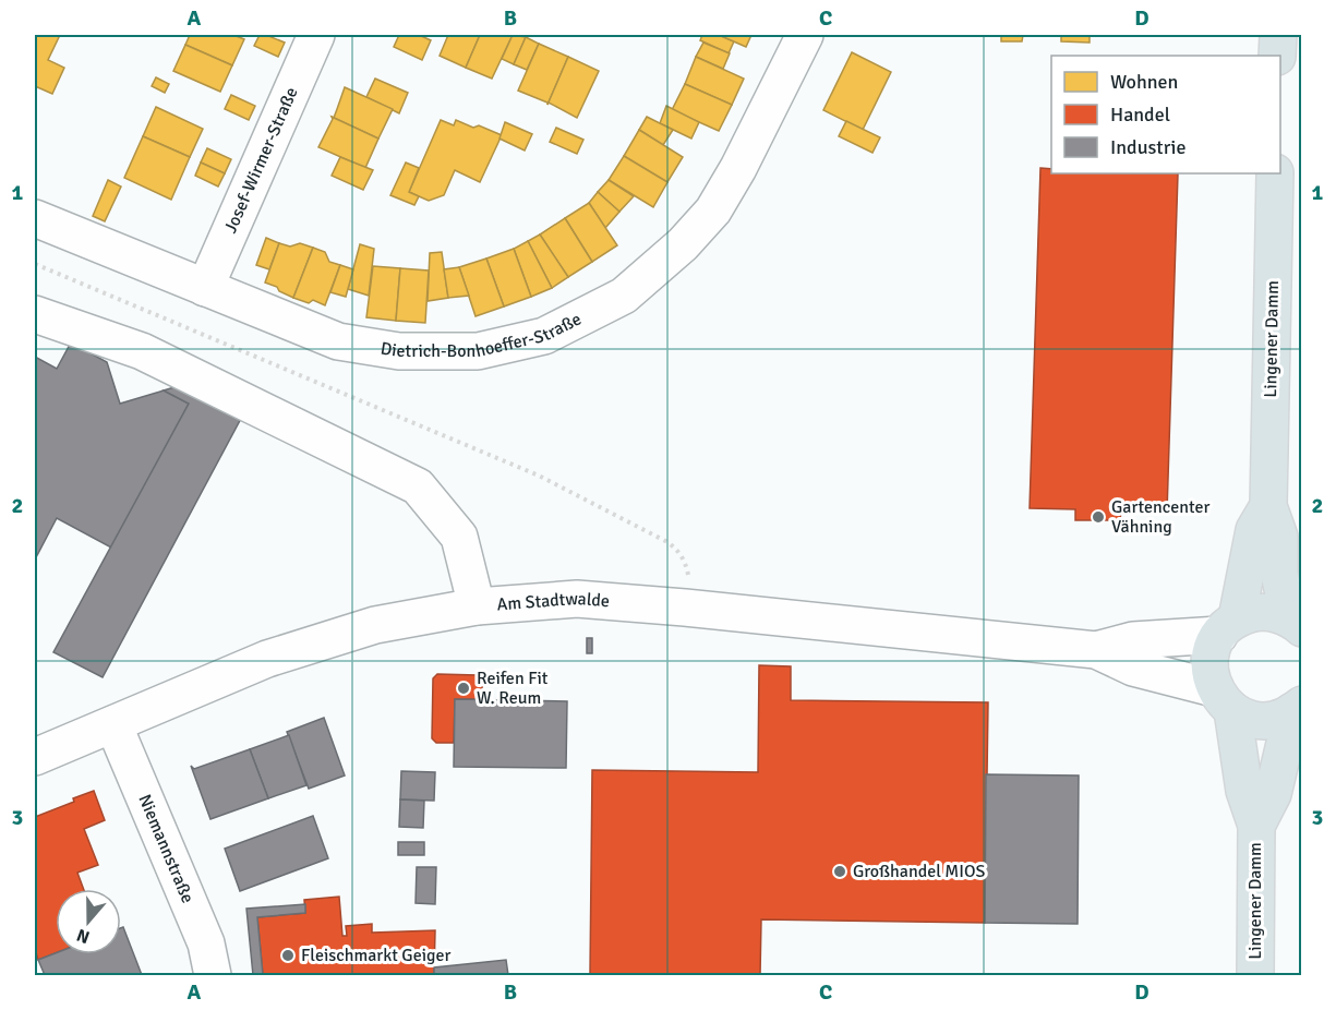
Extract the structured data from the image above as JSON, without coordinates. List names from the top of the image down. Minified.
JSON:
{"streets":{"main road":["Lingener Damm"],"street":["Josef-Wirmer-Straße","Dietrich-Bonhoeffer-Straße","Am Stadtwalde","Niemannstraße"]},"crossings":[["Josef-Wirmer-Straße","Dietrich-Bonhoeffer-Straße"],["Lingener Damm","Am Stadtwalde"],["Am Stadtwalde","Niemannstraße"]],"places":["Gartencenter Vähning","Reifen Fit W. Reum","Großhandel MIOS","Fleischmarkt Geiger"],"legend":["Wohnen","Handel","Industrie"],"north":"bottom","grid":{"columns":["A","B","C","D"],"rows":["1","2","3"]}}
